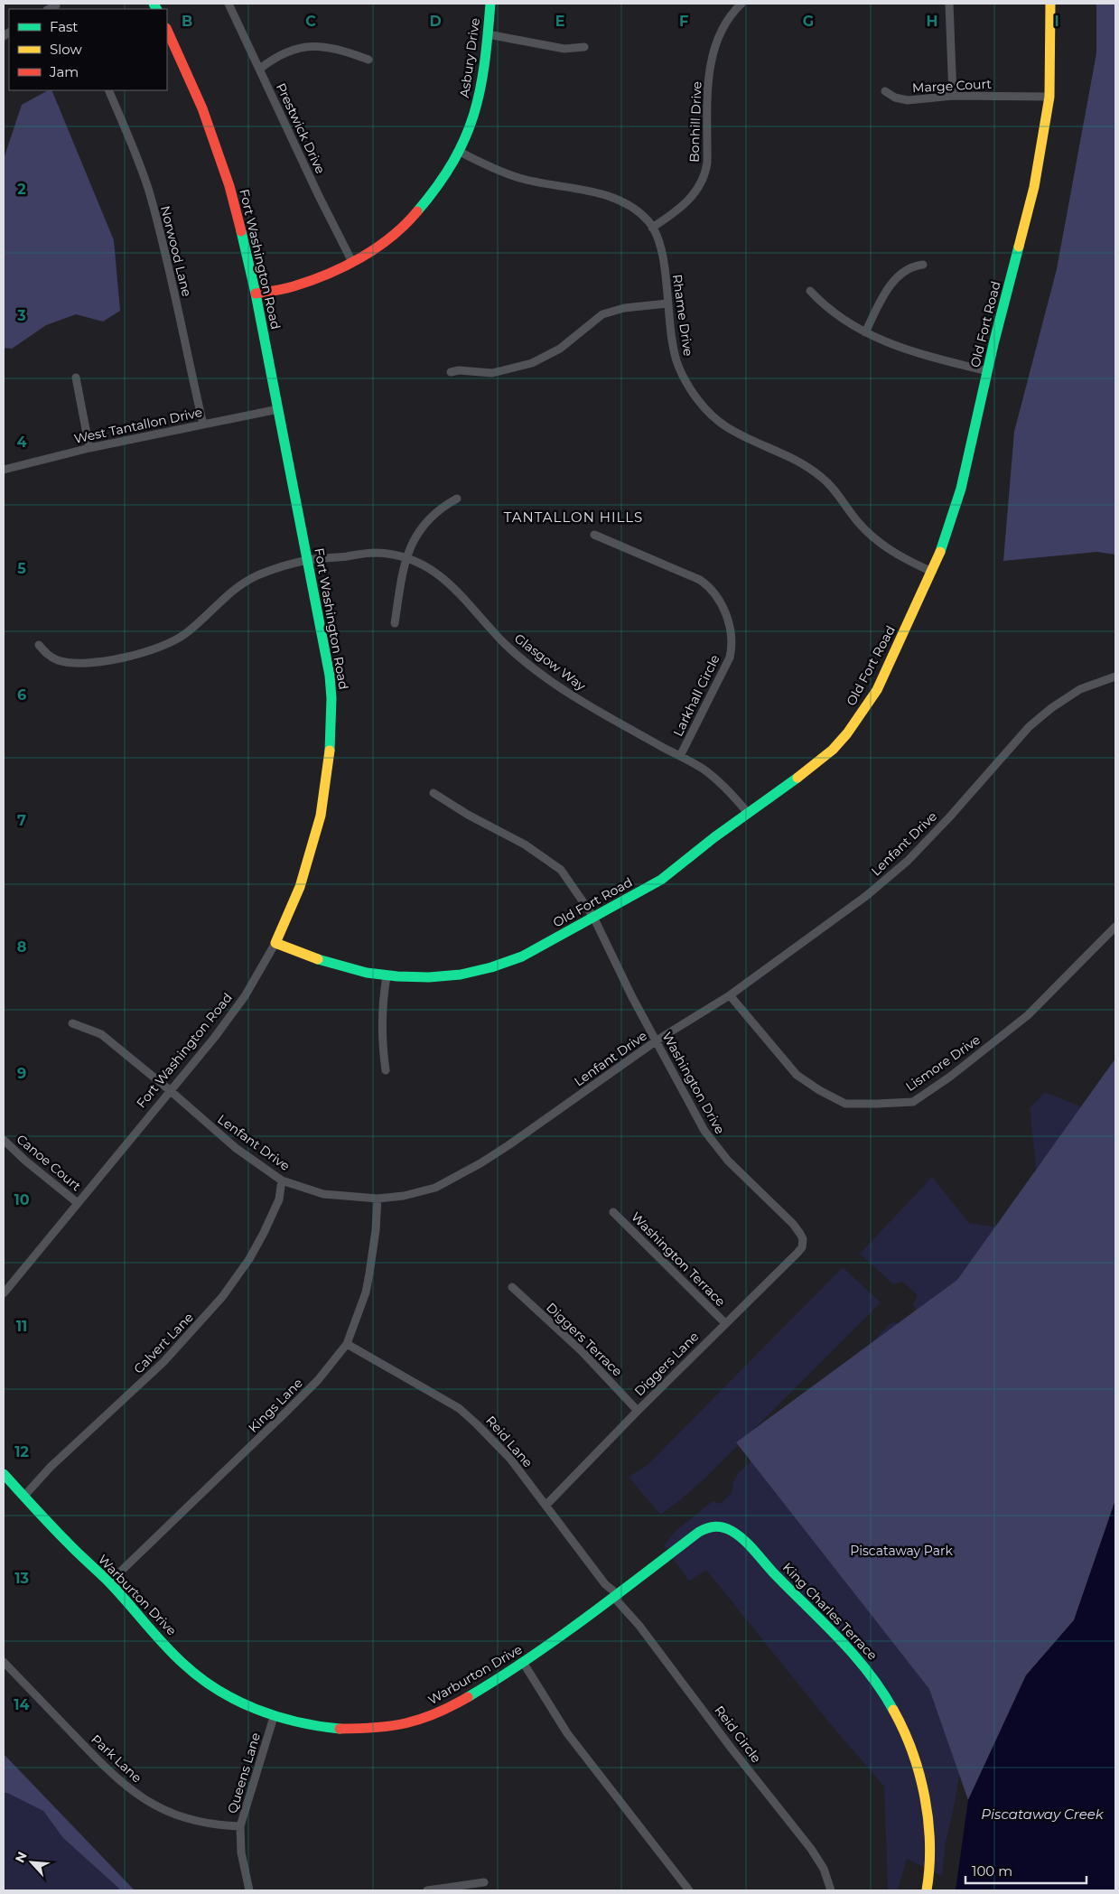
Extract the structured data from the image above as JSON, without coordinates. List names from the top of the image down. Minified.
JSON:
{"streets":{"main road":["Asbury Drive","Fort Washington Road","Old Fort Road","Warburton Drive","King Charles Terrace"],"street":["Marge Court","Bonhill Drive","Prestwick Drive","Norwood Lane","Rhame Drive","West Tantallon Drive","Glasgow Way","Larkhall Circle","Lenfant Drive","Lismore Drive","Washington Drive","Canoe Court","Washington Terrace","Diggers Terrace","Calvert Lane","Diggers Lane","Kings Lane","Reid Lane","Reid Circle","Park Lane","Queens Lane"]},"crossings":[["Asbury Drive","Prestwick Drive"],["Asbury Drive","Fort Washington Road"],["Asbury Drive","Rhame Drive"],["Marge Court","Old Fort Road"],["Bonhill Drive","Rhame Drive"],["Norwood Lane","West Tantallon Drive"],["Fort Washington Road","Old Fort Road"],["Fort Washington Road","West Tantallon Drive"],["Fort Washington Road","Glasgow Way"],["Fort Washington Road","Lenfant Drive"],["Fort Washington Road","Canoe Court"],["Rhame Drive","Old Fort Road"],["Old Fort Road","Glasgow Way"],["Old Fort Road","Washington Drive"],["Glasgow Way","Larkhall Circle"],["Lenfant Drive","Lismore Drive"],["Lenfant Drive","Washington Drive"],["Lenfant Drive","Calvert Lane"],["Lenfant Drive","Kings Lane"],["Washington Drive","Diggers Lane"],["Washington Terrace","Diggers Lane"],["Diggers Terrace","Diggers Lane"],["Calvert Lane","Warburton Drive"],["Diggers Lane","Reid Lane"],["Kings Lane","Reid Lane"],["Kings Lane","Warburton Drive"],["Reid Lane","Warburton Drive"],["Reid Lane","Reid Circle"],["Warburton Drive","King Charles Terrace"],["Warburton Drive","Reid Circle"],["Warburton Drive","Queens Lane"],["Park Lane","Queens Lane"]],"districts":["TANTALLON HILLS"],"water":["Piscataway Creek"],"parks":["Piscataway Park"],"legend":["Fast","Slow","Jam"],"scale_bar":"100 m","north":"top left","grid":{"columns":["B","C","D","E","F","G","H","I"],"rows":["2","3","4","5","6","7","8","9","10","11","12","13","14"]}}
